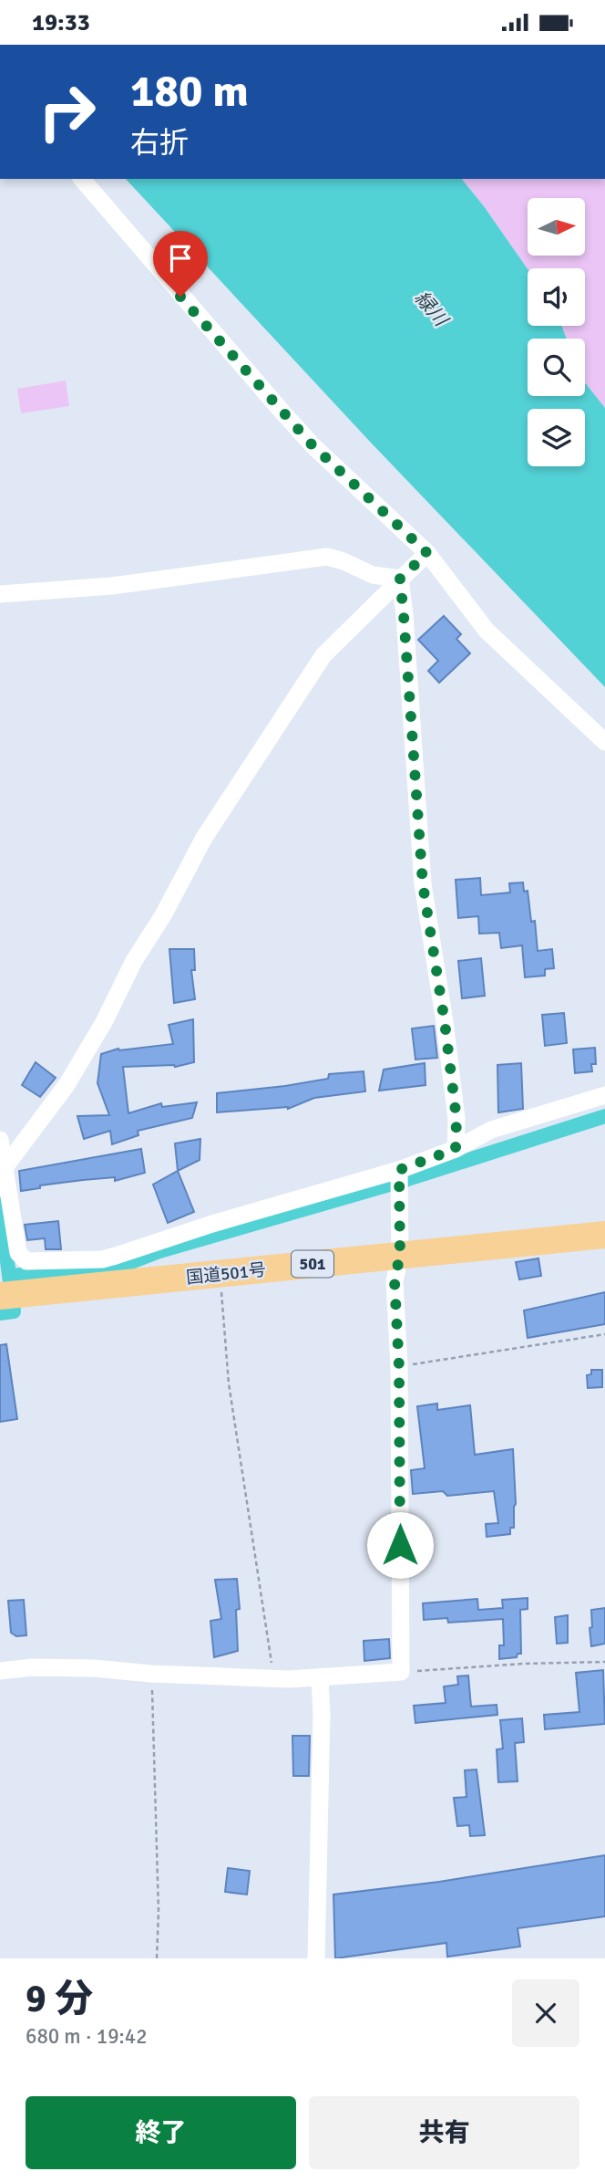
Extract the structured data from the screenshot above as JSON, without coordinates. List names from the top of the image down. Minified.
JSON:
{"streets":{"highway":["501","国道501号"]},"water":["緑川"],"north":"right","page":{"status":"19:33","turn":["180 m","右折"],"heading":["9 分","680 m · 19:42"],"buttons":["終了","共有"]}}
